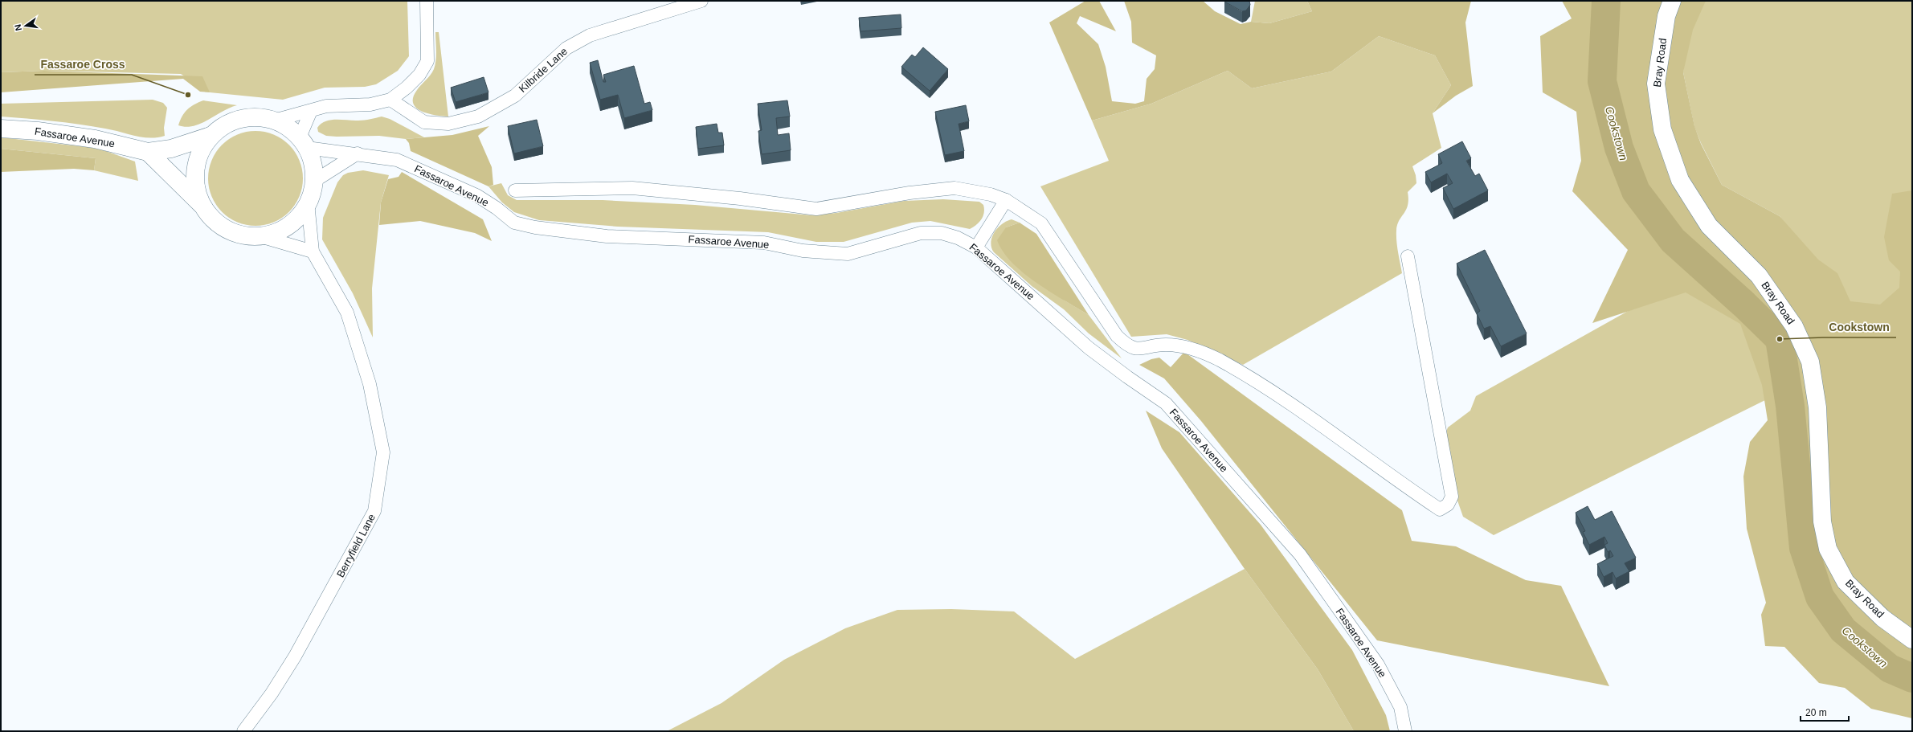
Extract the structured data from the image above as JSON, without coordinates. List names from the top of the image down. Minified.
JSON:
{"streets":{"main road":["Bray Road","Fassaroe Avenue"],"street":["Kilbride Lane","Berryfield Lane"]},"water":["Cookstown"],"places":["Fassaroe Cross","Cookstown"],"scale_bar":"20 m","north":"left"}
